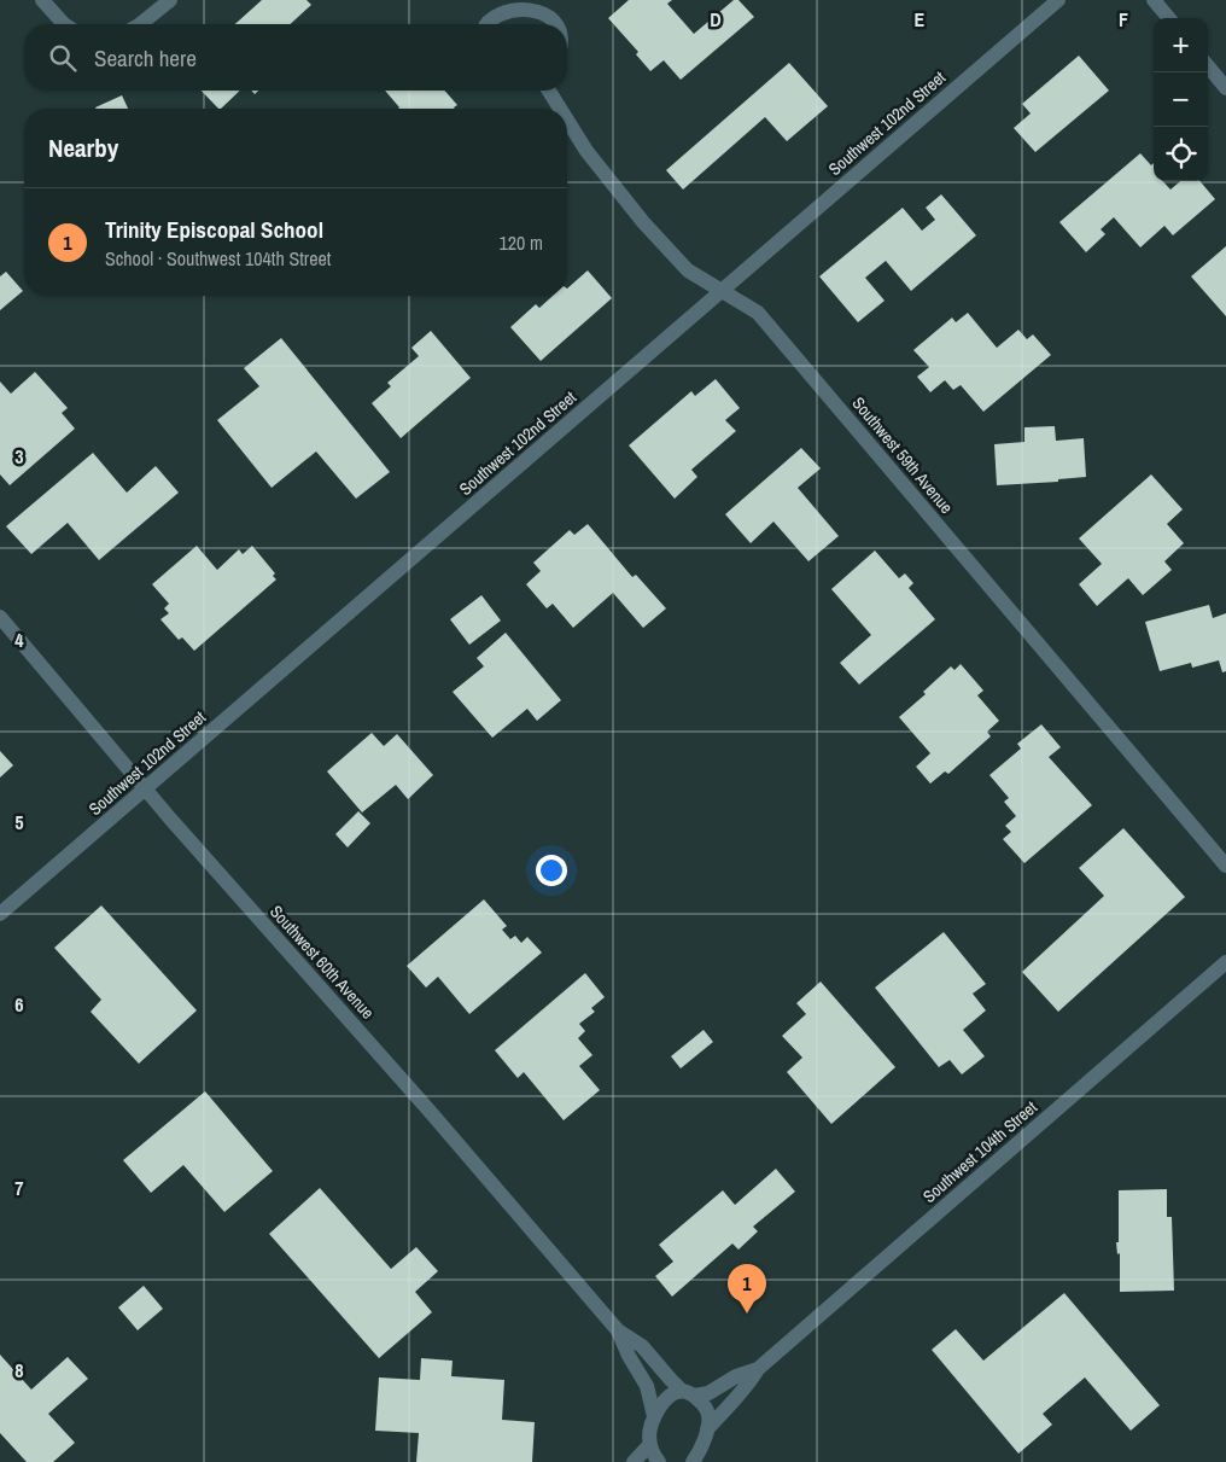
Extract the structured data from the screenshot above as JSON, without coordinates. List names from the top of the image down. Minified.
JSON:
{"streets":{"street":["Southwest 102nd Street","Southwest 59th Avenue","Southwest 60th Avenue","Southwest 104th Street"]},"crossings":[["Southwest 102nd Street","Southwest 59th Avenue"],["Southwest 102nd Street","Southwest 60th Avenue"],["Southwest 60th Avenue","Southwest 104th Street"]],"page":{"map_buttons":["+","−"],"search":"Search here","heading":"Nearby","list":[{"mark":"1","name":"Trinity Episcopal School","note":"School · Southwest 104th Street","value":"120 m"}],"pins":"1"},"grid":{"columns":["D","E","F"],"rows":["3","4","5","6","7","8"]}}
